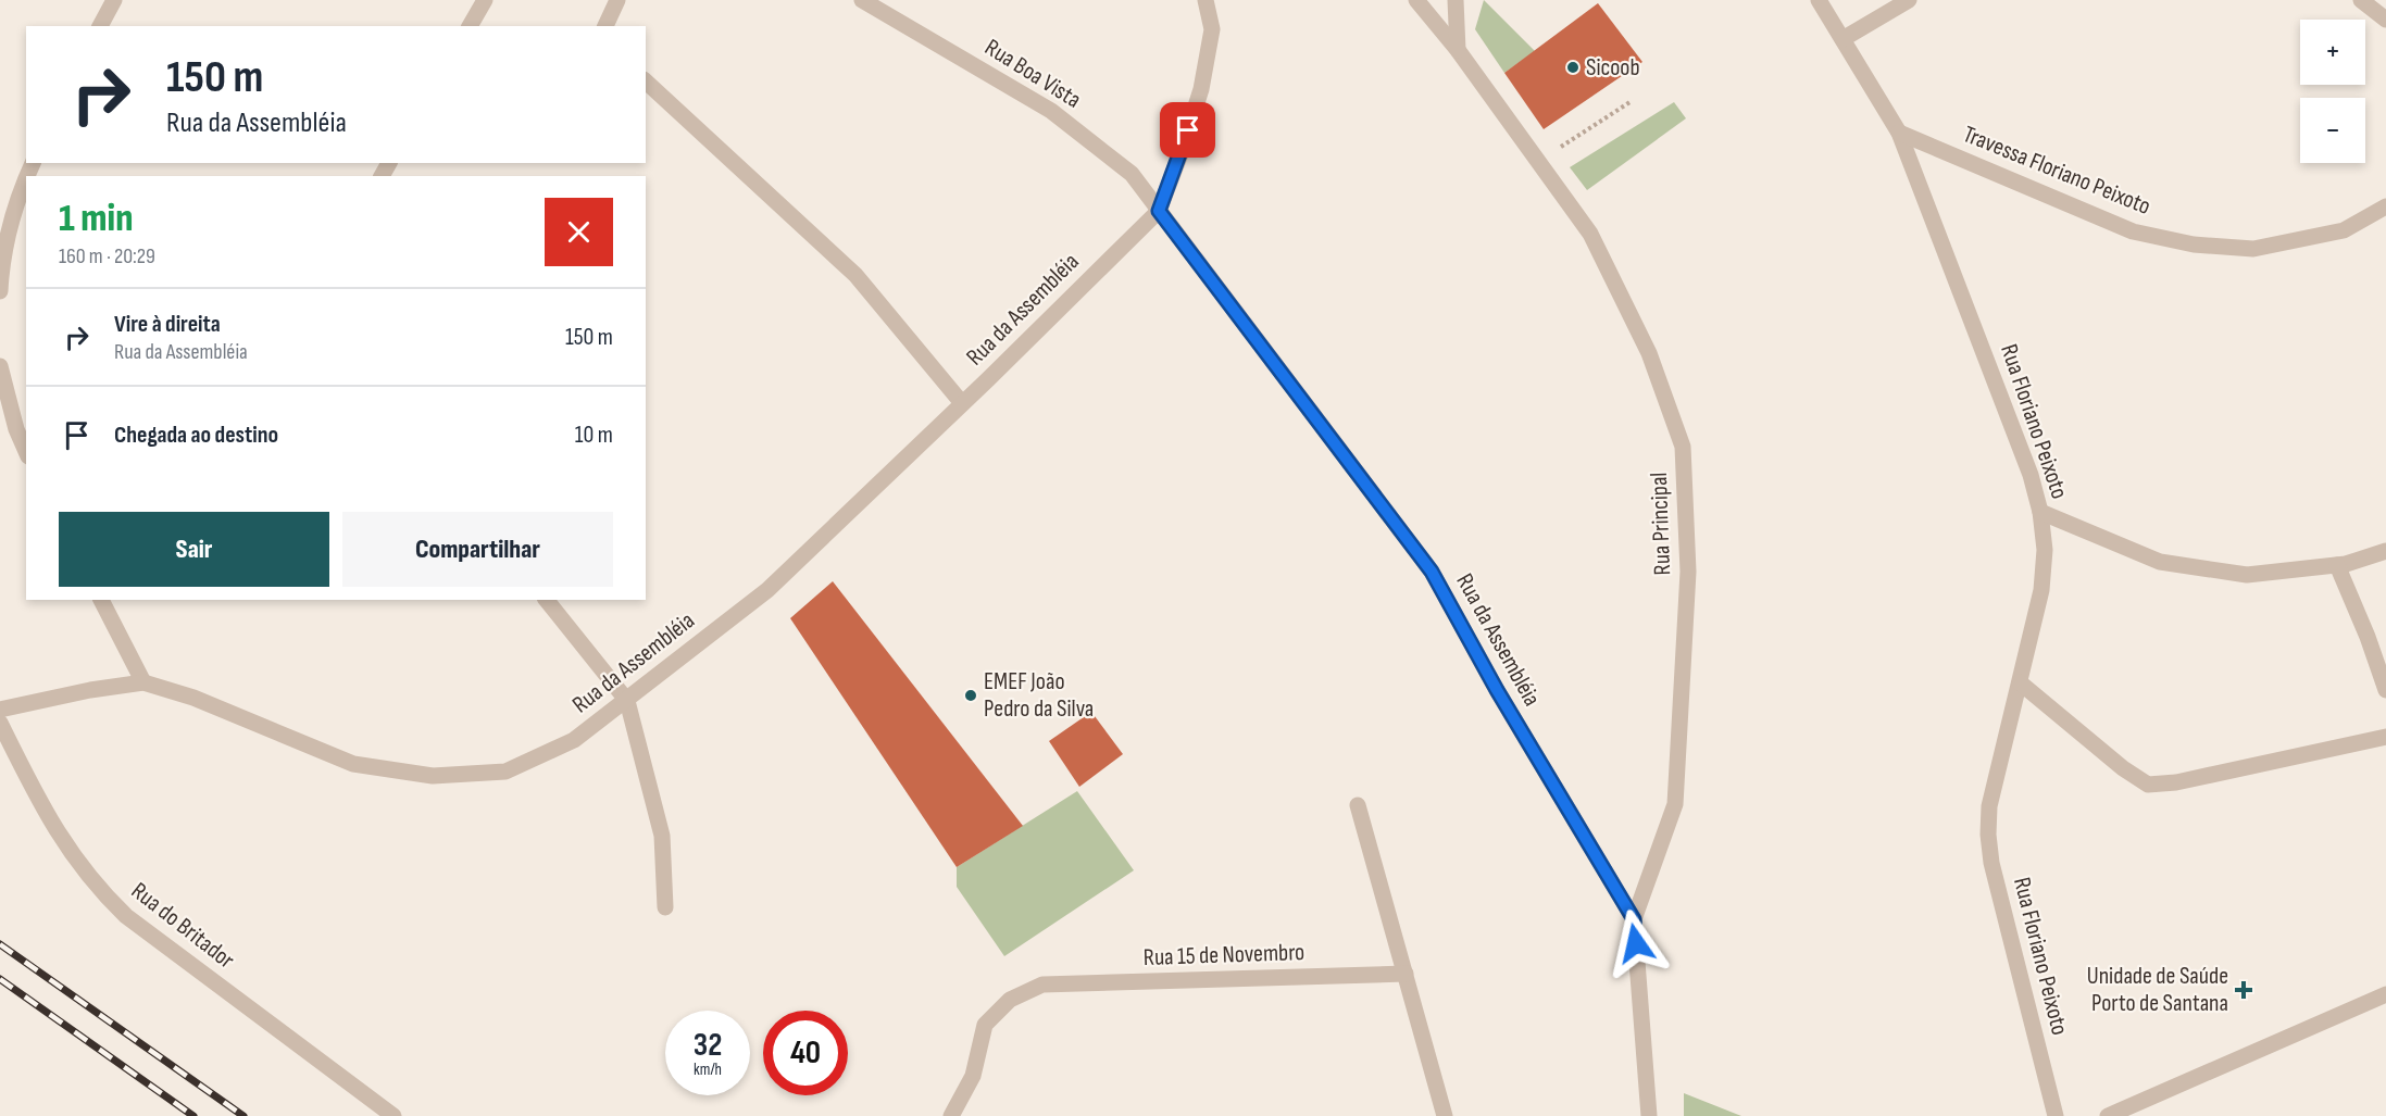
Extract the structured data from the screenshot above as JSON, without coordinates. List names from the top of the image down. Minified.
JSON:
{"streets":{"street":["Rua Boa Vista","Travessa Floriano Peixoto","Rua da Assembléia","Rua Floriano Peixoto","Rua Principal","Rua do Britador","Rua 15 de Novembro"]},"crossings":[["Rua Boa Vista","Rua da Assembléia"],["Travessa Floriano Peixoto","Rua Floriano Peixoto"],["Rua da Assembléia","Rua Principal"]],"places":{"other":["Sicoob","EMEF João Pedro da Silva"],"health":["Unidade de Saúde Porto de Santana"]},"page":{"map_buttons":["+","−"],"turn":["150 m","Rua da Assembléia"],"heading":["1 min","160 m · 20:29"],"list":[{"name":"Vire à direita","note":"Rua da Assembléia","value":"150 m"},{"name":"Chegada ao destino","value":"10 m"}],"buttons":["Sair","Compartilhar"],"speed":"32 km/h","limit":"40"}}
